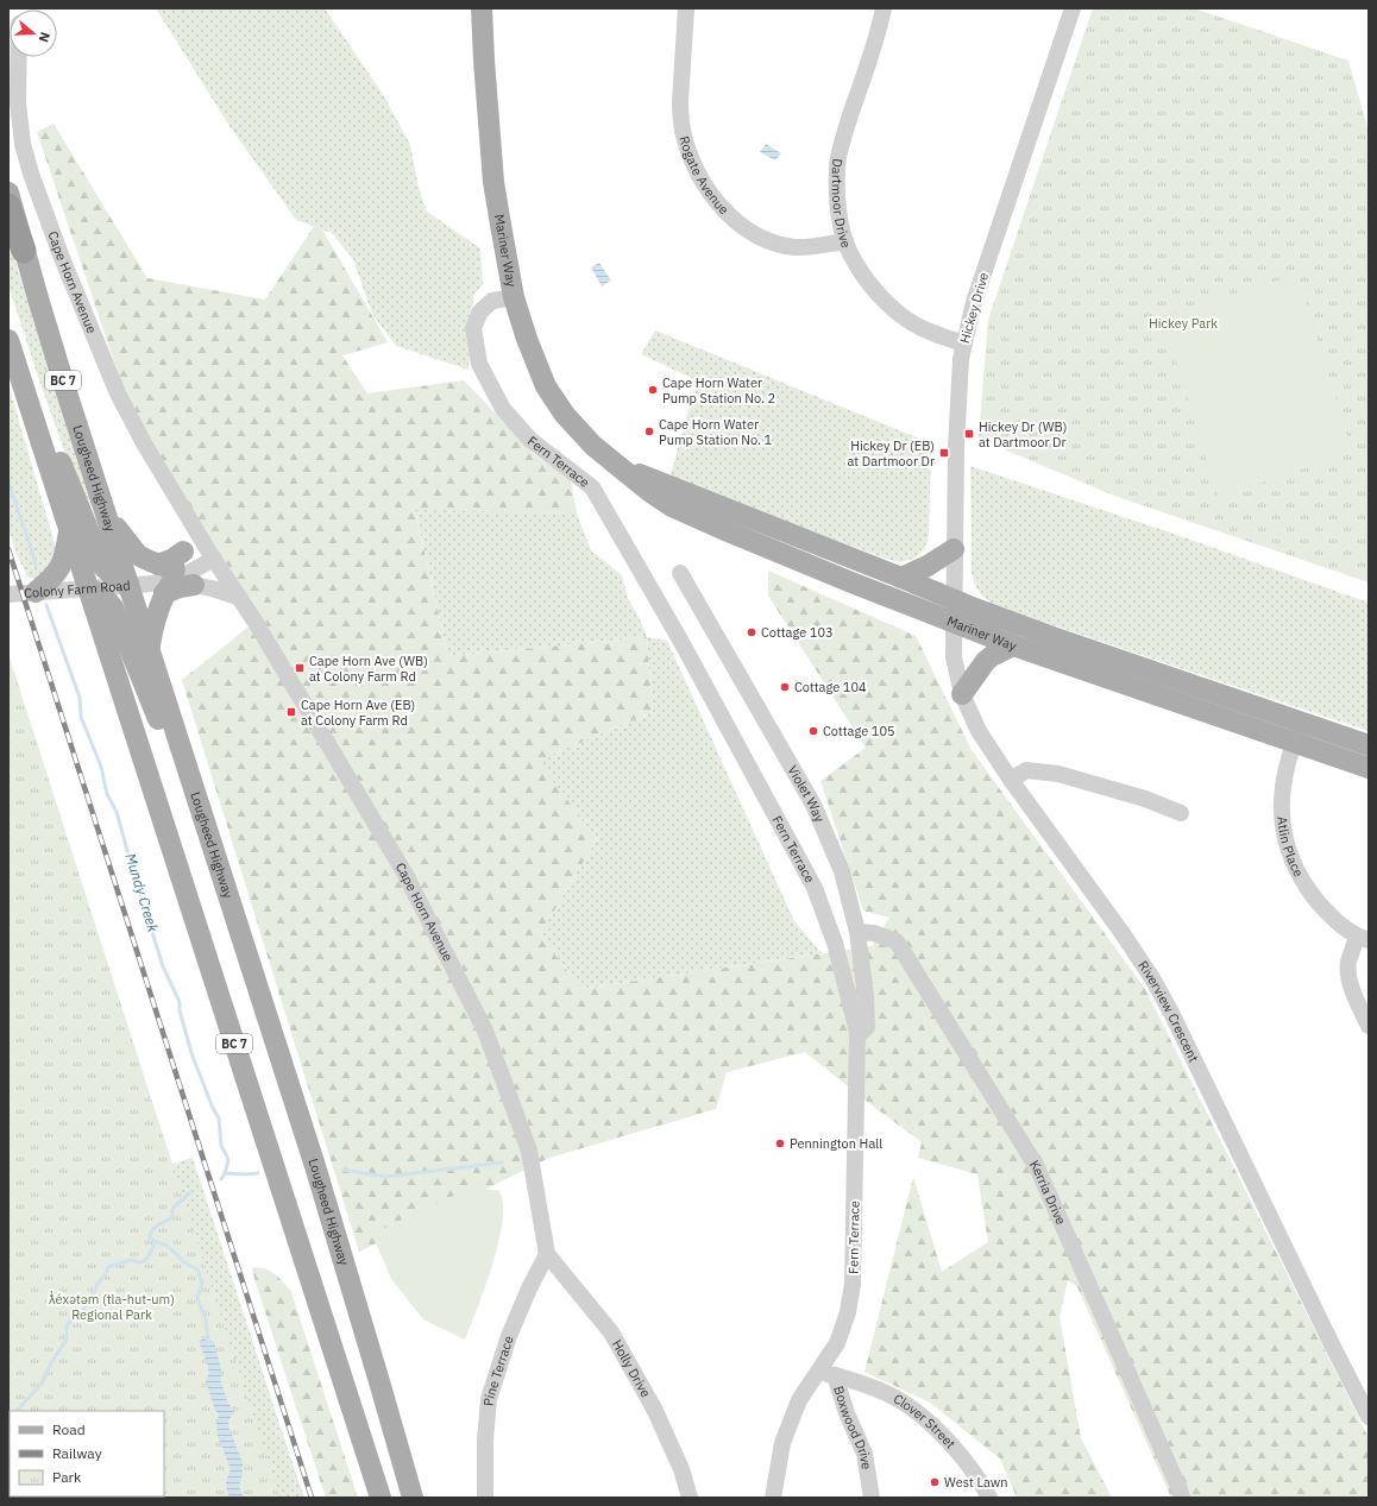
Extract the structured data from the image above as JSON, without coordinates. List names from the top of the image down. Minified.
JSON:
{"streets":{"main road":["Mariner Way","BC 7","Lougheed Highway"],"street":["Rogate Avenue","Dartmoor Drive","Cape Horn Avenue","Hickey Drive","Fern Terrace","Colony Farm Road","Violet Way","Atlin Place","Riverview Crescent","Kerria Drive","Holly Drive","Pine Terrace","Clover Street","Boxwood Drive"]},"crossings":[["Rogate Avenue","Dartmoor Drive"],["Dartmoor Drive","Hickey Drive"],["Mariner Way","Hickey Drive"],["Mariner Way","Fern Terrace"],["Mariner Way","Atlin Place"],["Mariner Way","Riverview Crescent"],["Cape Horn Avenue","Colony Farm Road"],["Cape Horn Avenue","Holly Drive"],["Cape Horn Avenue","Pine Terrace"],["Hickey Drive","Riverview Crescent"],["BC 7","Colony Farm Road"],["Fern Terrace","Violet Way"],["Fern Terrace","Boxwood Drive"],["Lougheed Highway","Colony Farm Road"],["Violet Way","Kerria Drive"],["Holly Drive","Pine Terrace"],["Clover Street","Boxwood Drive"]],"water":["Mundy Creek"],"parks":["Hickey Park","ƛ̓éxətəm (tla-hut-um) Regional Park"],"places":{"other":["Cape Horn Water Pump Station No. 2","Cape Horn Water Pump Station No. 1","Cottage 103","Cottage 104","Cottage 105","Pennington Hall","West Lawn"],"transit":["Hickey Dr (WB) at Dartmoor Dr","Hickey Dr (EB) at Dartmoor Dr","Cape Horn Ave (WB) at Colony Farm Rd","Cape Horn Ave (EB) at Colony Farm Rd"]},"legend":["Road","Railway","Park"],"north":"right"}
